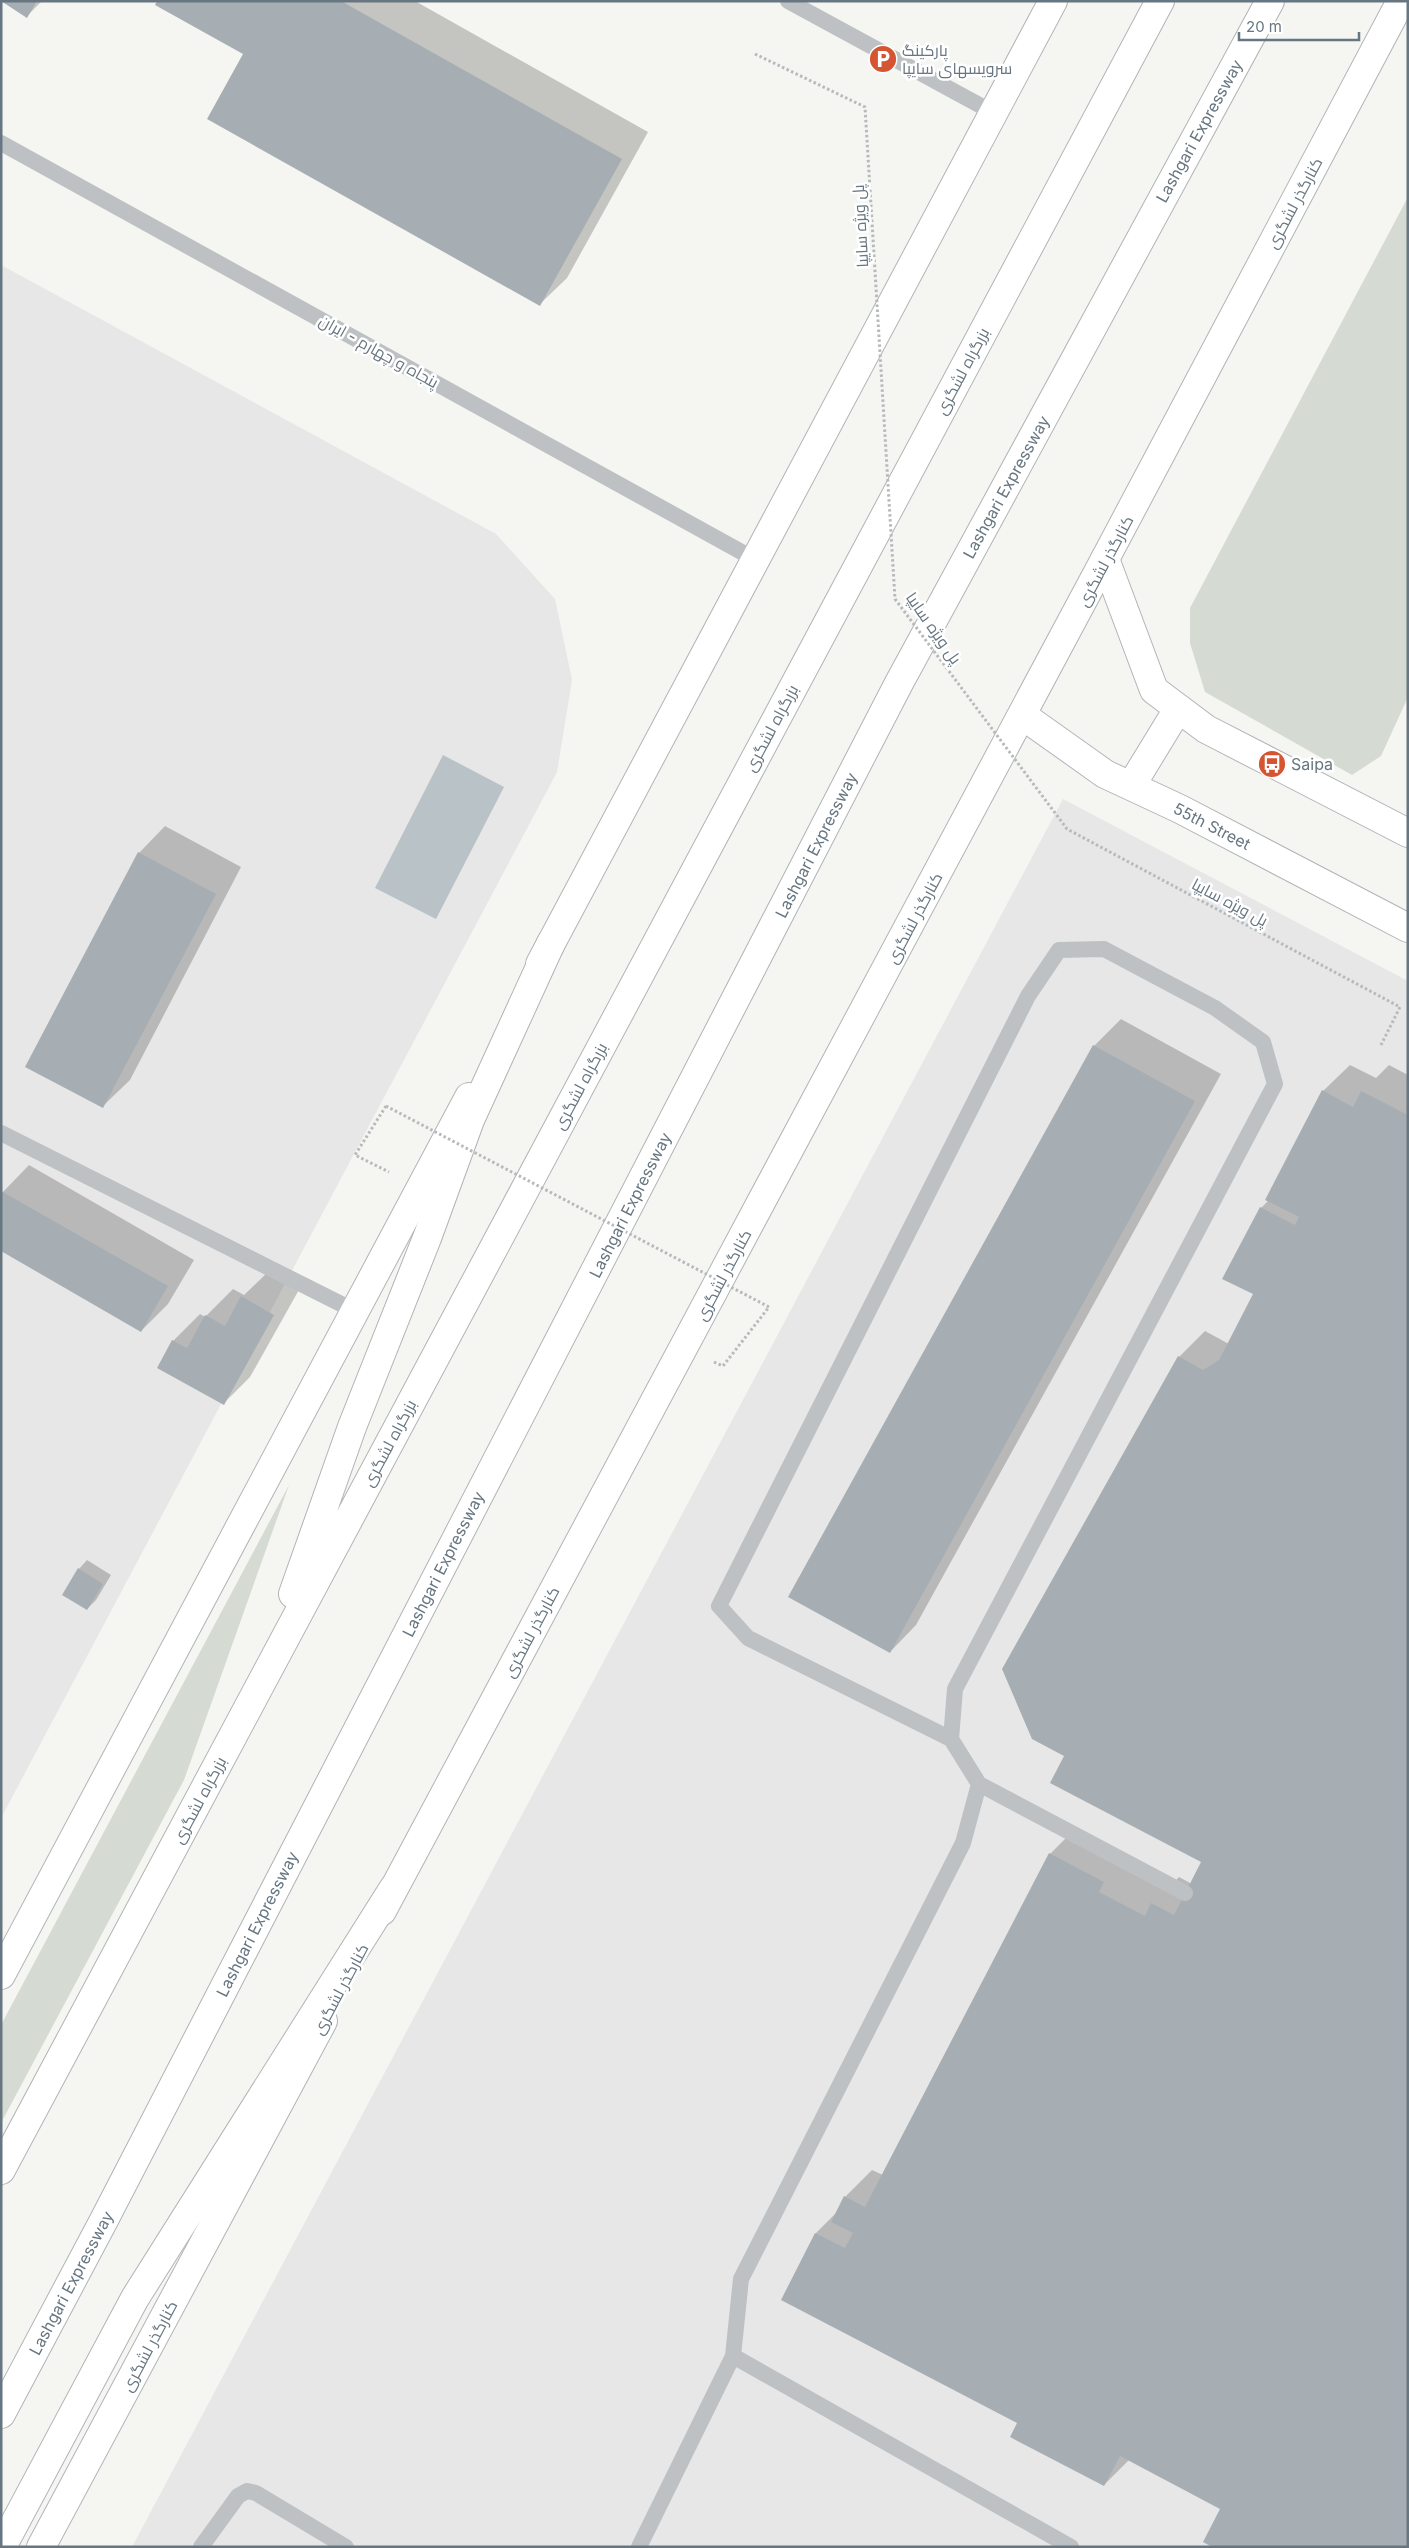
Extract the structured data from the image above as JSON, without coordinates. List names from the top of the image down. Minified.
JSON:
{"streets":{"main road":["Lashgari Expressway","کنارگذر لشگری","بزرگراه لشگری","55th Street"],"lane":["پنجاه و چهارم - ایران"],"path":["پل ویژه سایپا"]},"crossings":[["کنارگذر لشگری","55th Street"]],"places":{"parking":["پارکینگ سرویسهای سایپا"],"bus stop":["Saipa"]},"scale_bar":"20 m"}
